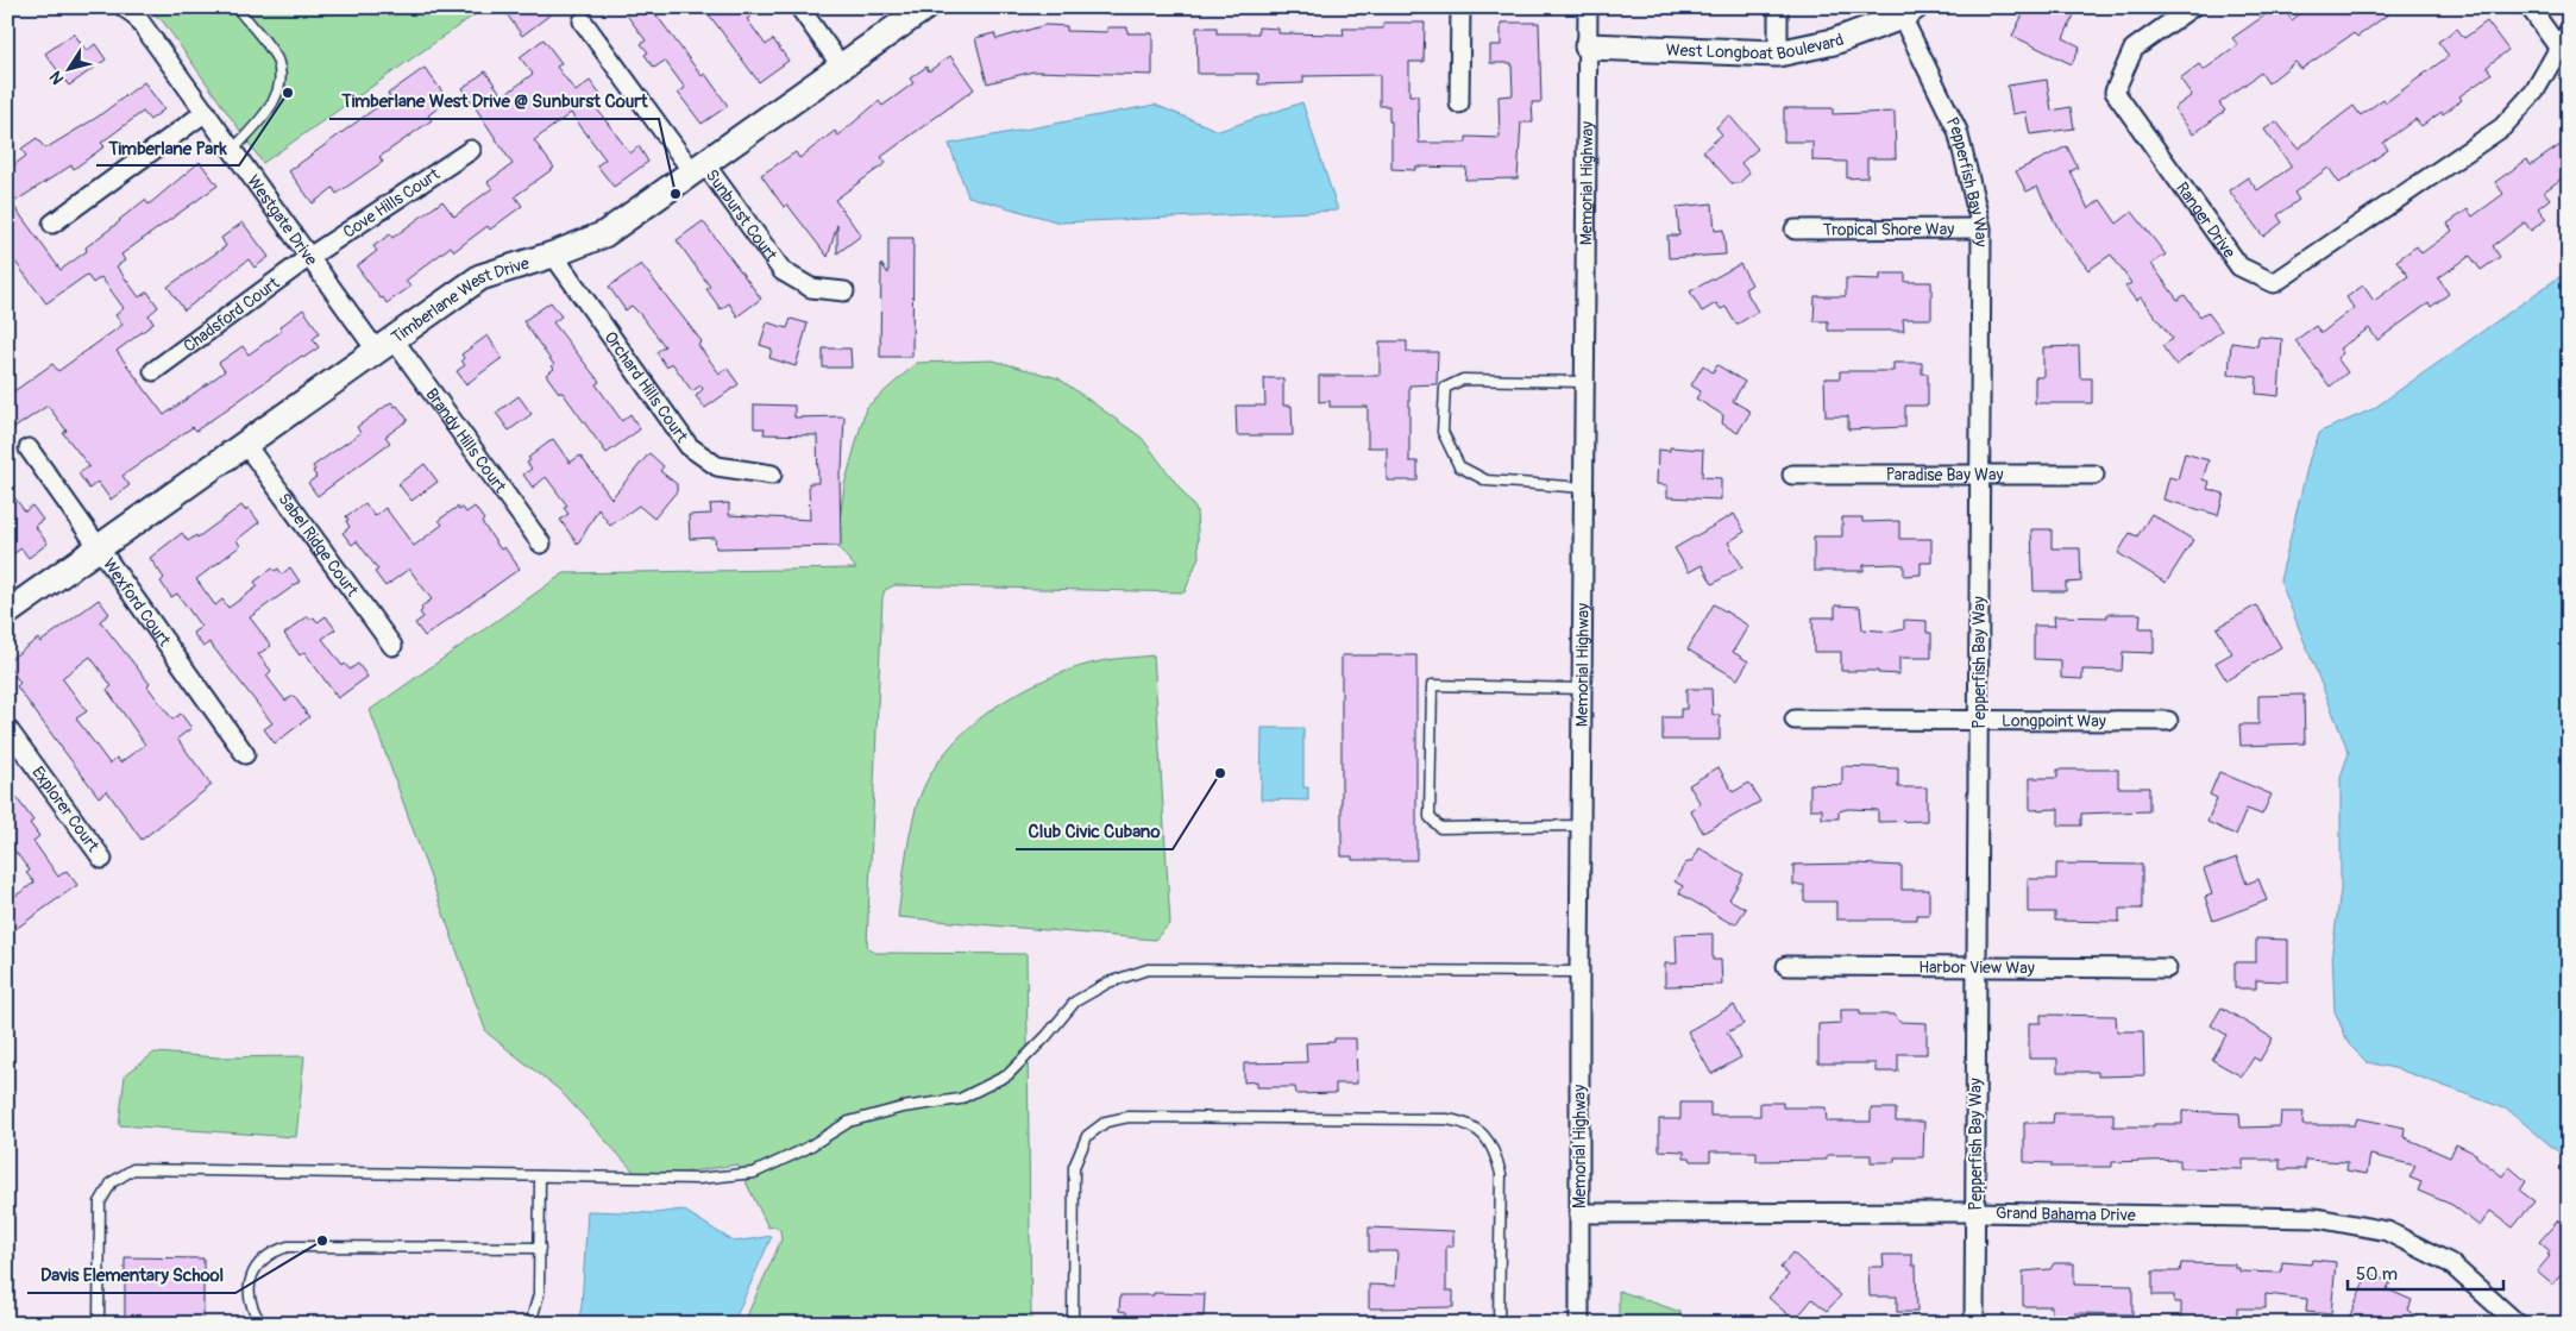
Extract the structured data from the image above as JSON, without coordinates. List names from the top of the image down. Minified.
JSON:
{"streets":{"street":["West Longboat Boulevard","Pepperfish Bay Way","Memorial Highway","Cove Hills Court","Sunburst Court","Westgate Drive","Ranger Drive","Tropical Shore Way","Timberlane West Drive","Chadsford Court","Orchard Hills Court","Brandy Hills Court","Paradise Bay Way","Sabel Ridge Court","Wexford Court","Longpoint Way","Explorer Court","Harbor View Way","Grand Bahama Drive"]},"crossings":[["West Longboat Boulevard","Pepperfish Bay Way"],["West Longboat Boulevard","Memorial Highway"],["Pepperfish Bay Way","Tropical Shore Way"],["Pepperfish Bay Way","Paradise Bay Way"],["Pepperfish Bay Way","Longpoint Way"],["Pepperfish Bay Way","Harbor View Way"],["Pepperfish Bay Way","Grand Bahama Drive"],["Memorial Highway","Grand Bahama Drive"],["Cove Hills Court","Westgate Drive"],["Cove Hills Court","Chadsford Court"],["Sunburst Court","Timberlane West Drive"],["Westgate Drive","Timberlane West Drive"],["Westgate Drive","Chadsford Court"],["Westgate Drive","Brandy Hills Court"],["Timberlane West Drive","Orchard Hills Court"],["Timberlane West Drive","Brandy Hills Court"],["Timberlane West Drive","Sabel Ridge Court"],["Timberlane West Drive","Wexford Court"]],"places":["Timberlane Park","Timberlane West Drive @ Sunburst Court","Club Civic Cubano","Davis Elementary School"],"scale_bar":"50 m","north":"bottom left"}
